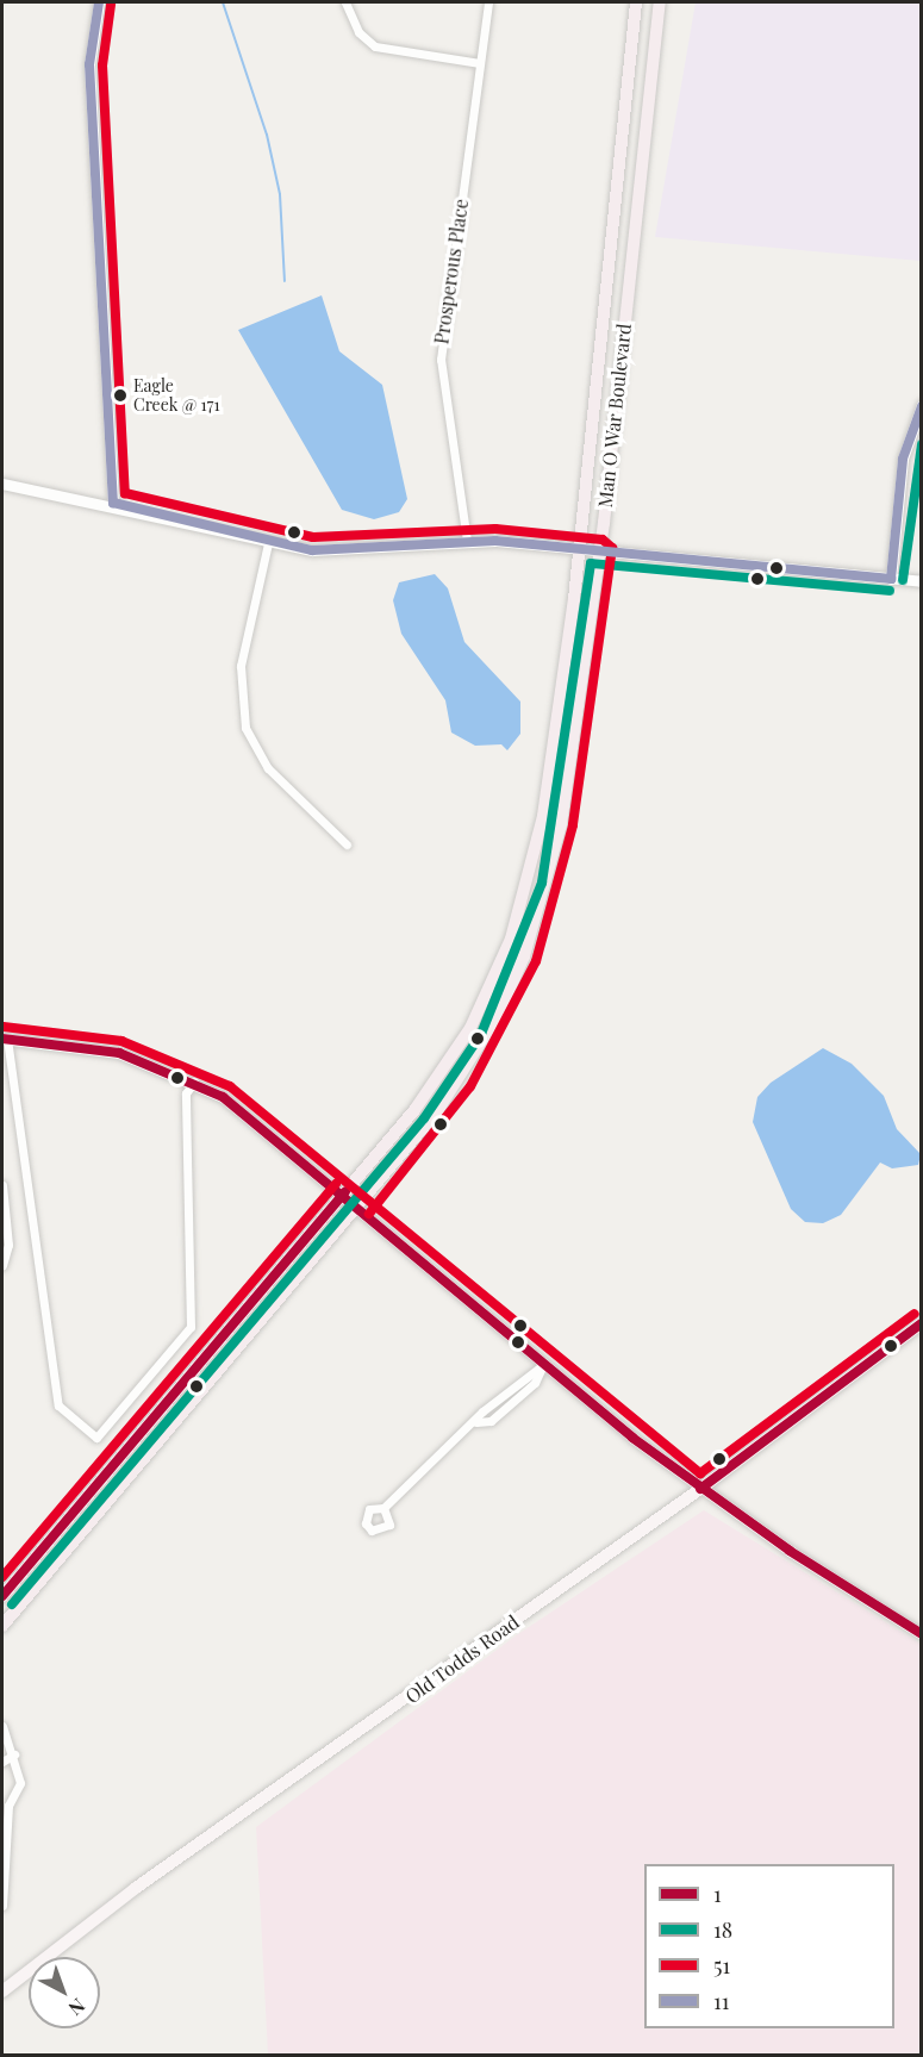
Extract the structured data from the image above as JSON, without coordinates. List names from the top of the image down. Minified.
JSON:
{"streets":{"main road":["Man O War Boulevard","Old Todds Road"],"street":["Prosperous Place"]},"places":["Eagle Creek @ 171"],"lines":["transit line 11","transit line 51","transit line 18","transit line 1"],"legend":["1","18","51","11"],"north":"bottom right"}
